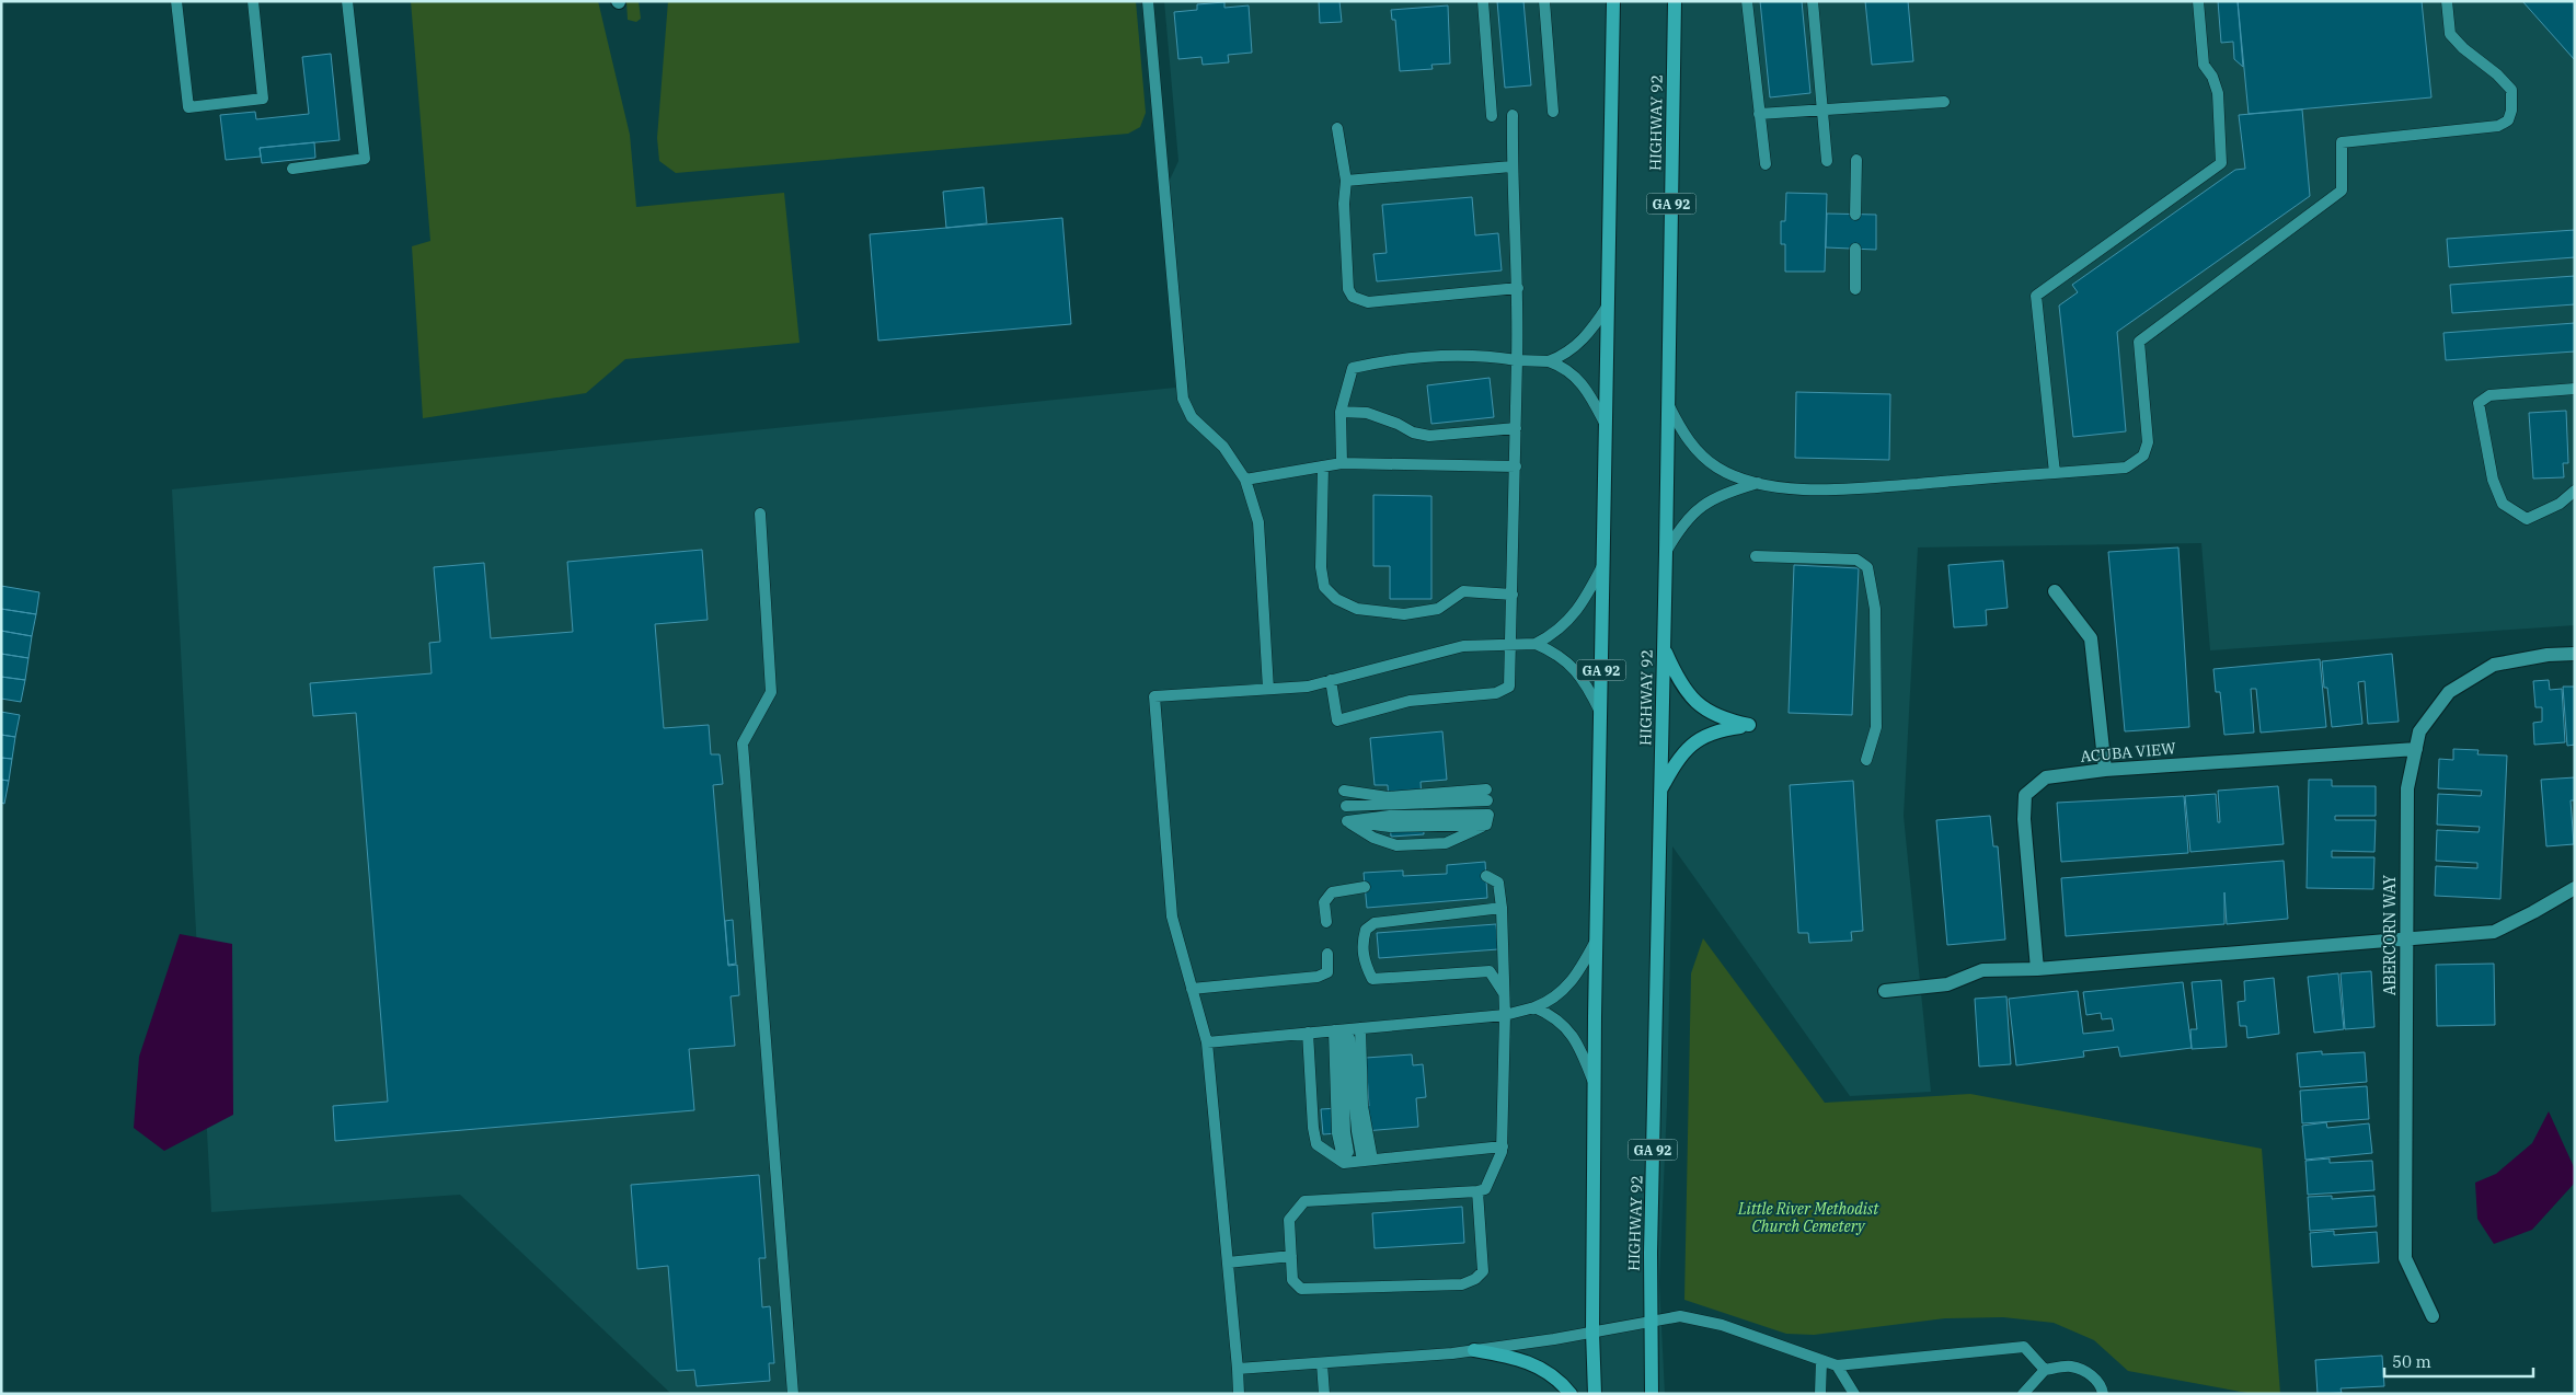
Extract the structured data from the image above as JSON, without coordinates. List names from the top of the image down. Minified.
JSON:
{"streets":{"main road":["HIGHWAY 92","GA 92"],"street":["ACUBA VIEW","ABERCORN WAY"]},"crossings":[["ACUBA VIEW","ABERCORN WAY"]],"parks":["Little River Methodist Church Cemetery"],"scale_bar":"50 m"}
